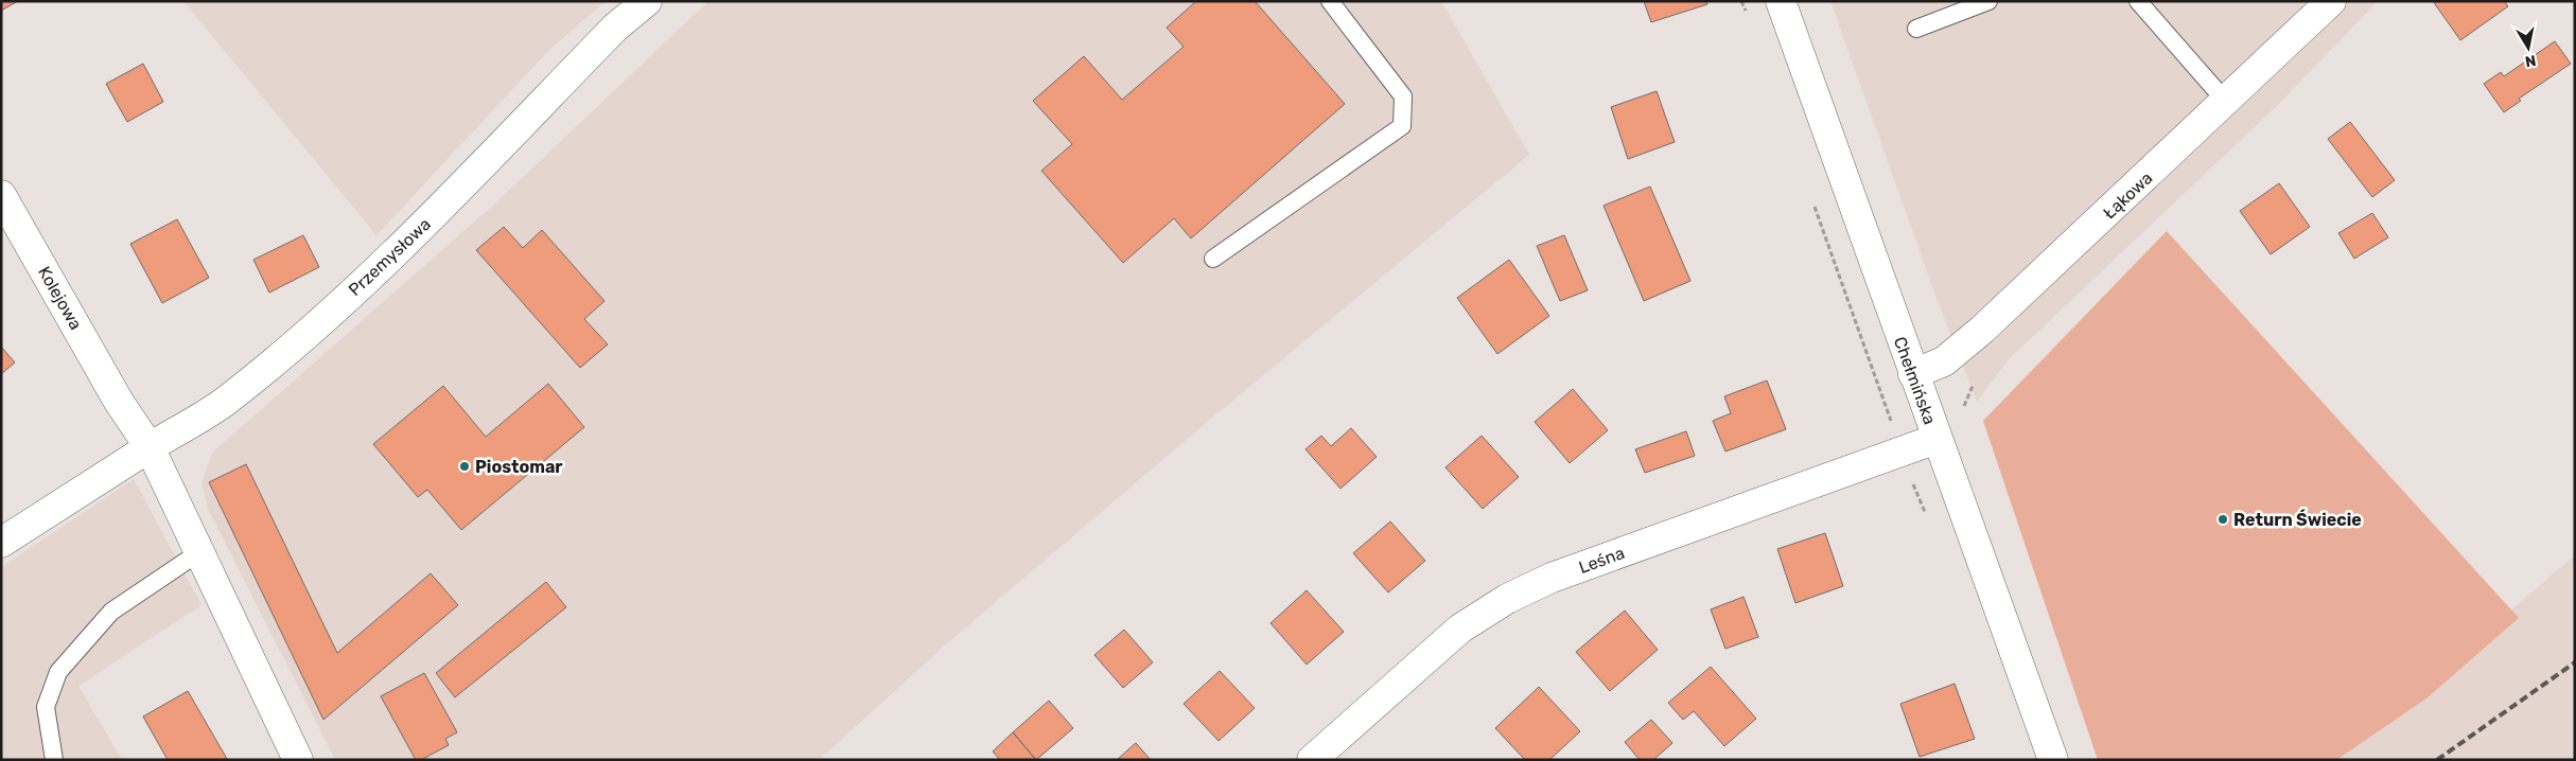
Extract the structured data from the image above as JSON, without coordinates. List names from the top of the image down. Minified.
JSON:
{"streets":{"street":["Łąkowa","Przemysłowa","Kolejowa","Chełmińska","Leśna"]},"crossings":[["Łąkowa","Chełmińska"],["Przemysłowa","Kolejowa"],["Chełmińska","Leśna"]],"places":["Piostomar","Return Świecie"],"north":"bottom"}
